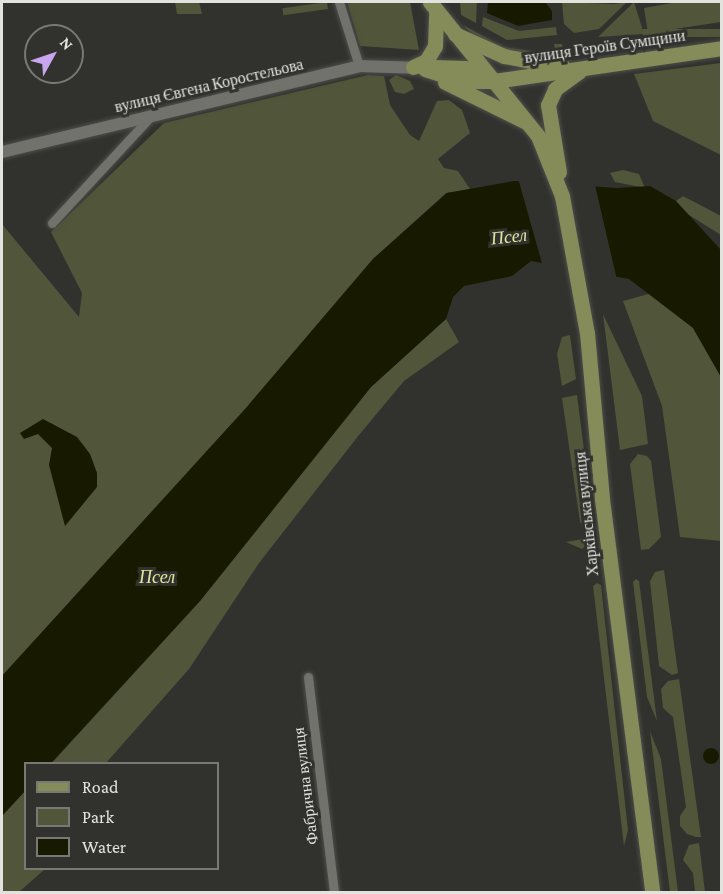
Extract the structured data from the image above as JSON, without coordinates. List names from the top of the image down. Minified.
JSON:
{"streets":{"main road":["вулиця Героїв Сумщини","Харківська вулиця"],"street":["вулиця Євгена Коростельова","Фабрична вулиця"]},"crossings":[["вулиця Героїв Сумщини","вулиця Євгена Коростельова"]],"water":["Псел"],"legend":["Road","Park","Water"],"north":"top right"}
